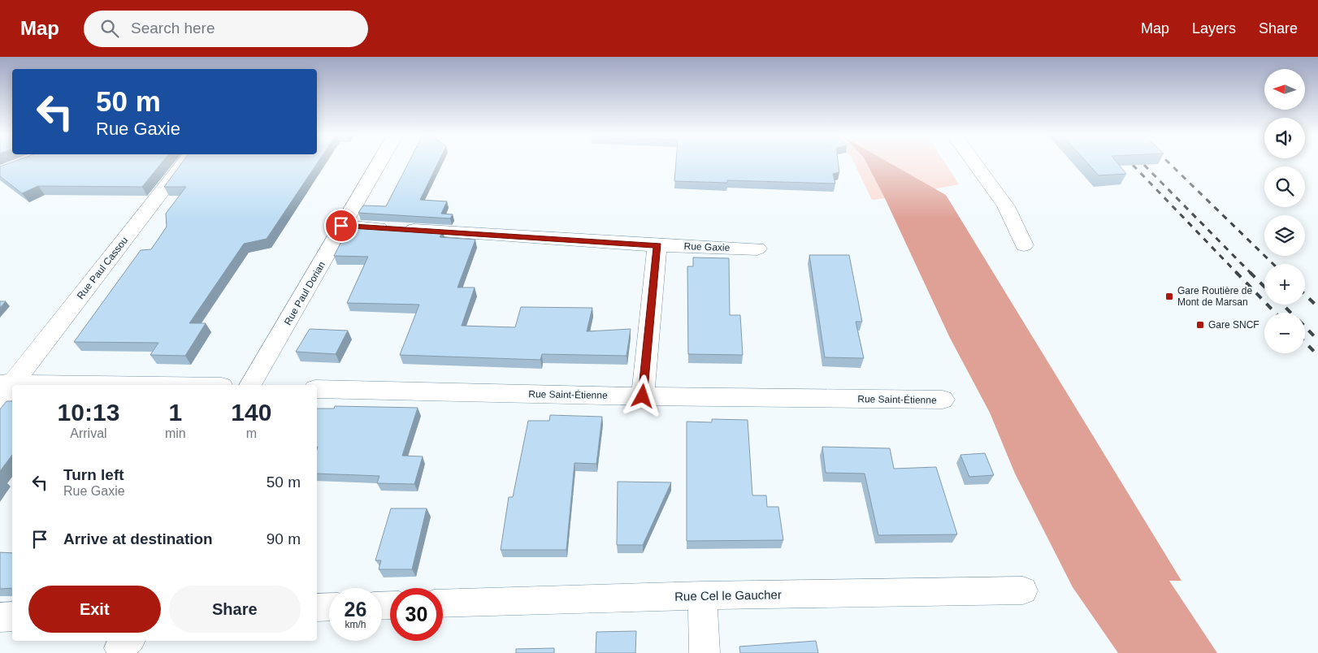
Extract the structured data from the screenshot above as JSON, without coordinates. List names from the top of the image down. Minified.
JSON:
{"streets":{"street":["Rue Gaxie","Rue Paul Cassou","Rue Paul Dorian","Rue Saint-Étienne","Rue Cel le Gaucher"]},"crossings":[["Rue Gaxie","Rue Paul Dorian"]],"places":{"transit":["Gare Routière de Mont de Marsan","Gare SNCF"]},"north":"left","page":{"header":"Map","search":"Search here","nav":["Map","Layers","Share"],"map_buttons":["+","−"],"turn":["50 m","Rue Gaxie"],"eta":["10:13","Arrival","1","min","140","m"],"list":[{"name":"Turn left","note":"Rue Gaxie","value":"50 m"},{"name":"Arrive at destination","value":"90 m"}],"buttons":["Exit","Share"],"speed":"26 km/h","limit":"30"}}
